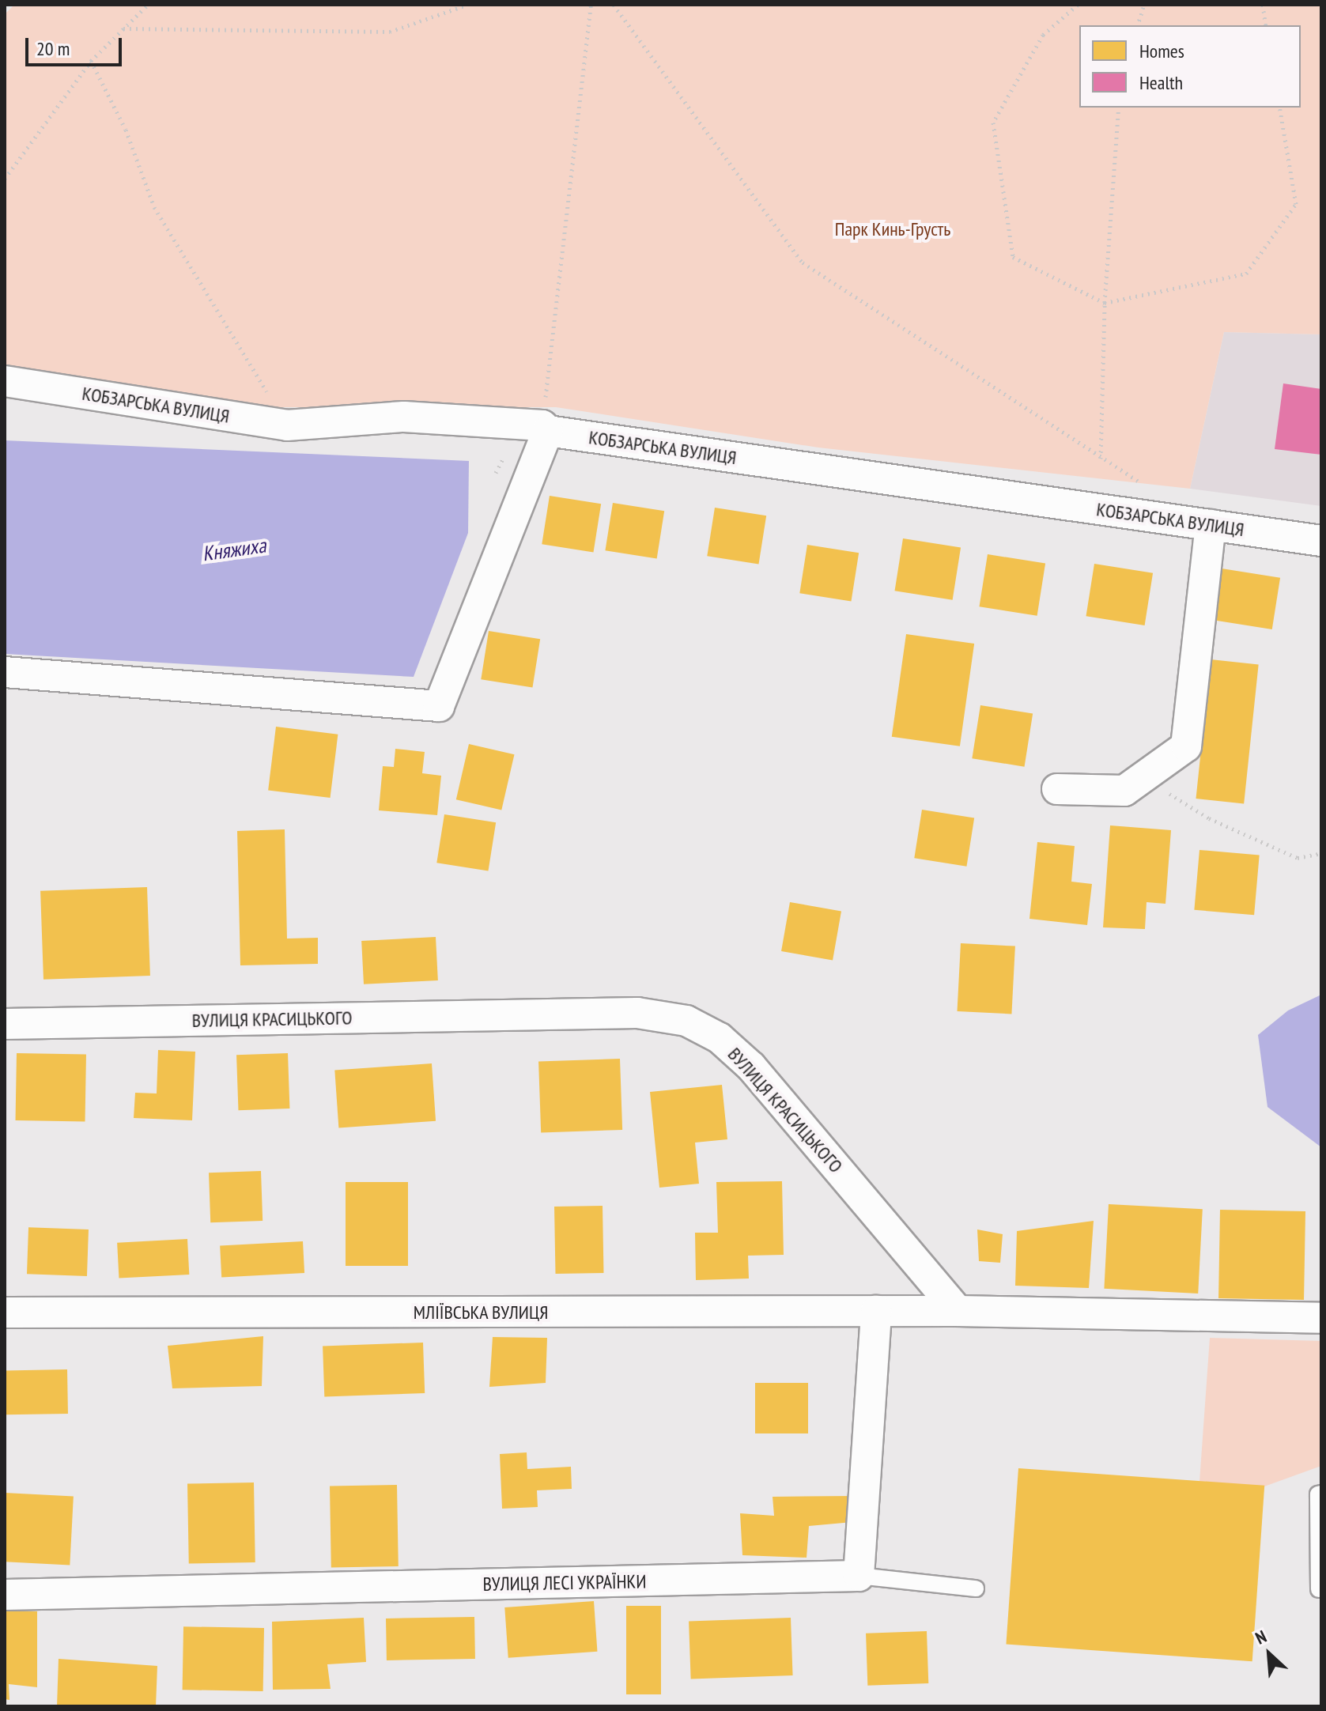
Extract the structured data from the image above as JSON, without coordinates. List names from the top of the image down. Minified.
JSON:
{"streets":{"street":["КОБЗАРСЬКА ВУЛИЦЯ","ВУЛИЦЯ КРАСИЦЬКОГО","МЛІЇВСЬКА ВУЛИЦЯ","ВУЛИЦЯ ЛЕСІ УКРАЇНКИ"]},"crossings":[["ВУЛИЦЯ КРАСИЦЬКОГО","МЛІЇВСЬКА ВУЛИЦЯ"]],"water":["Княжиха"],"parks":["Парк Кинь-Грусть"],"legend":["Homes","Health"],"scale_bar":"20 m","north":"top left"}
